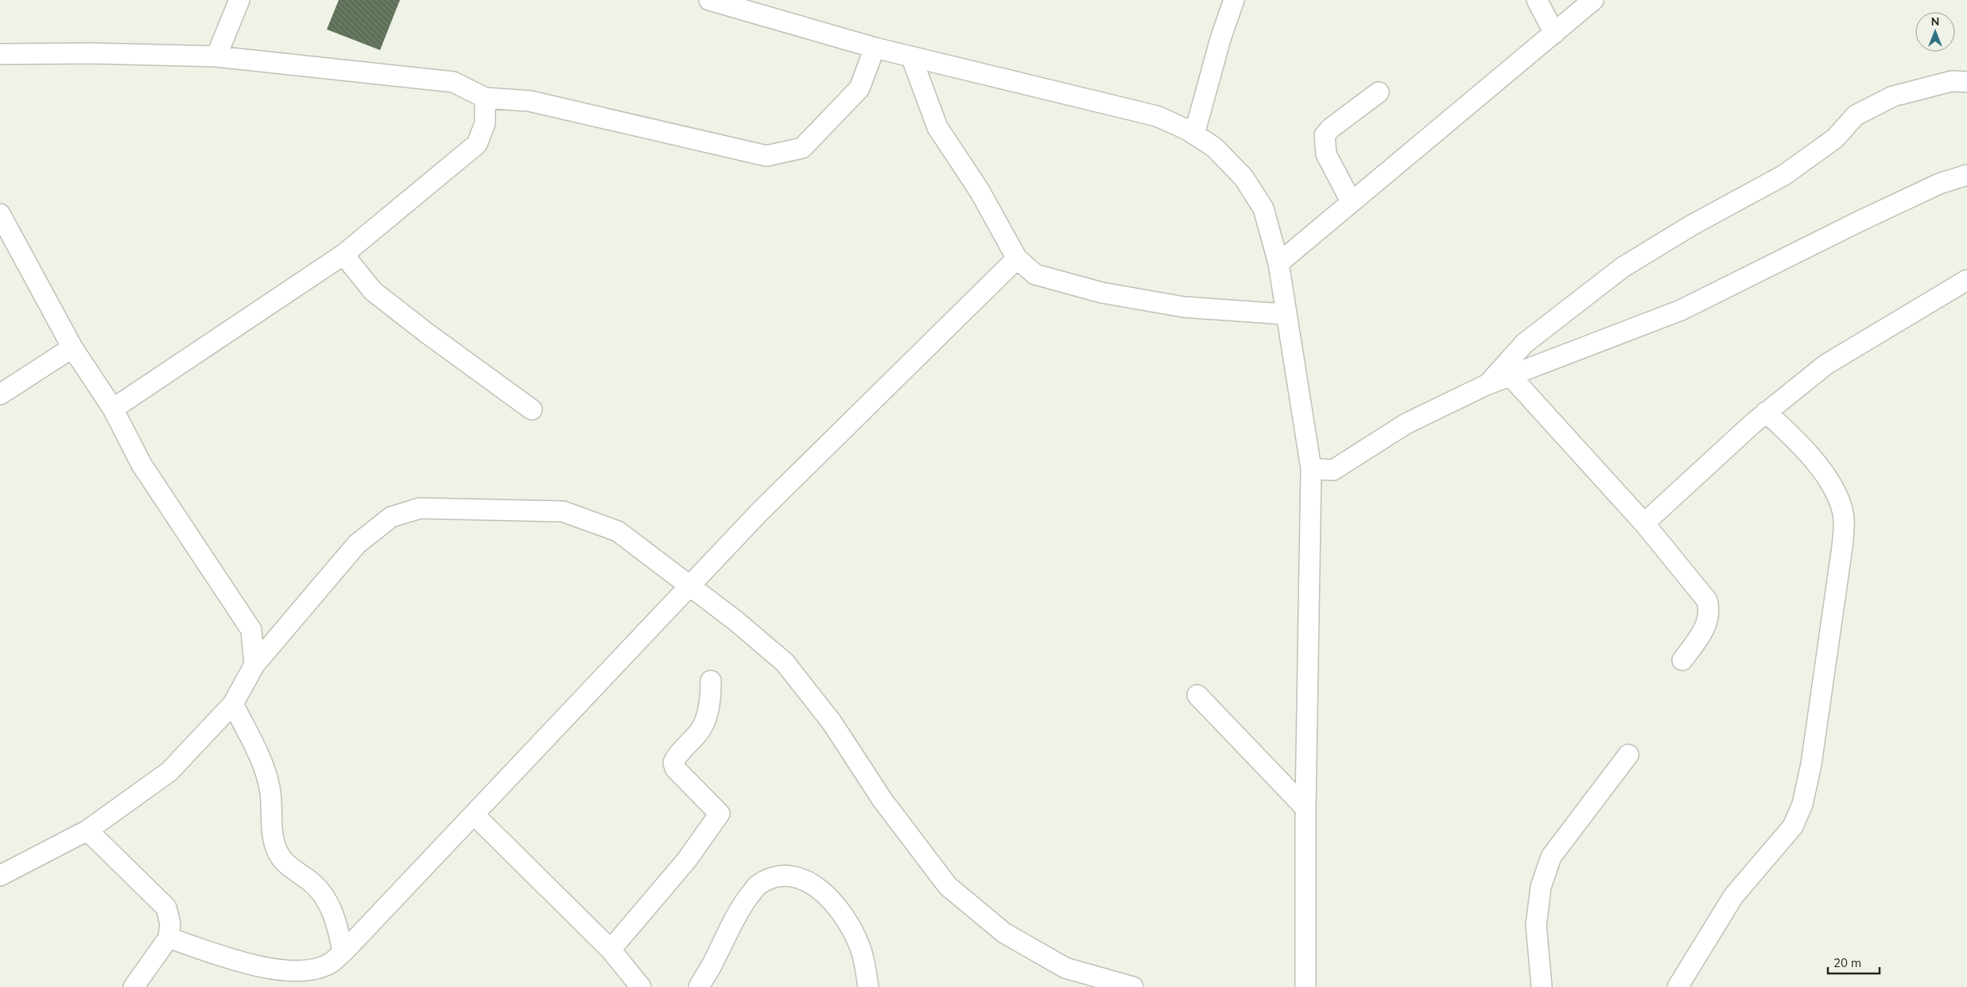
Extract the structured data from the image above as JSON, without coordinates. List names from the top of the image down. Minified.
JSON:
{"scale_bar":"20 m","north":"top"}
